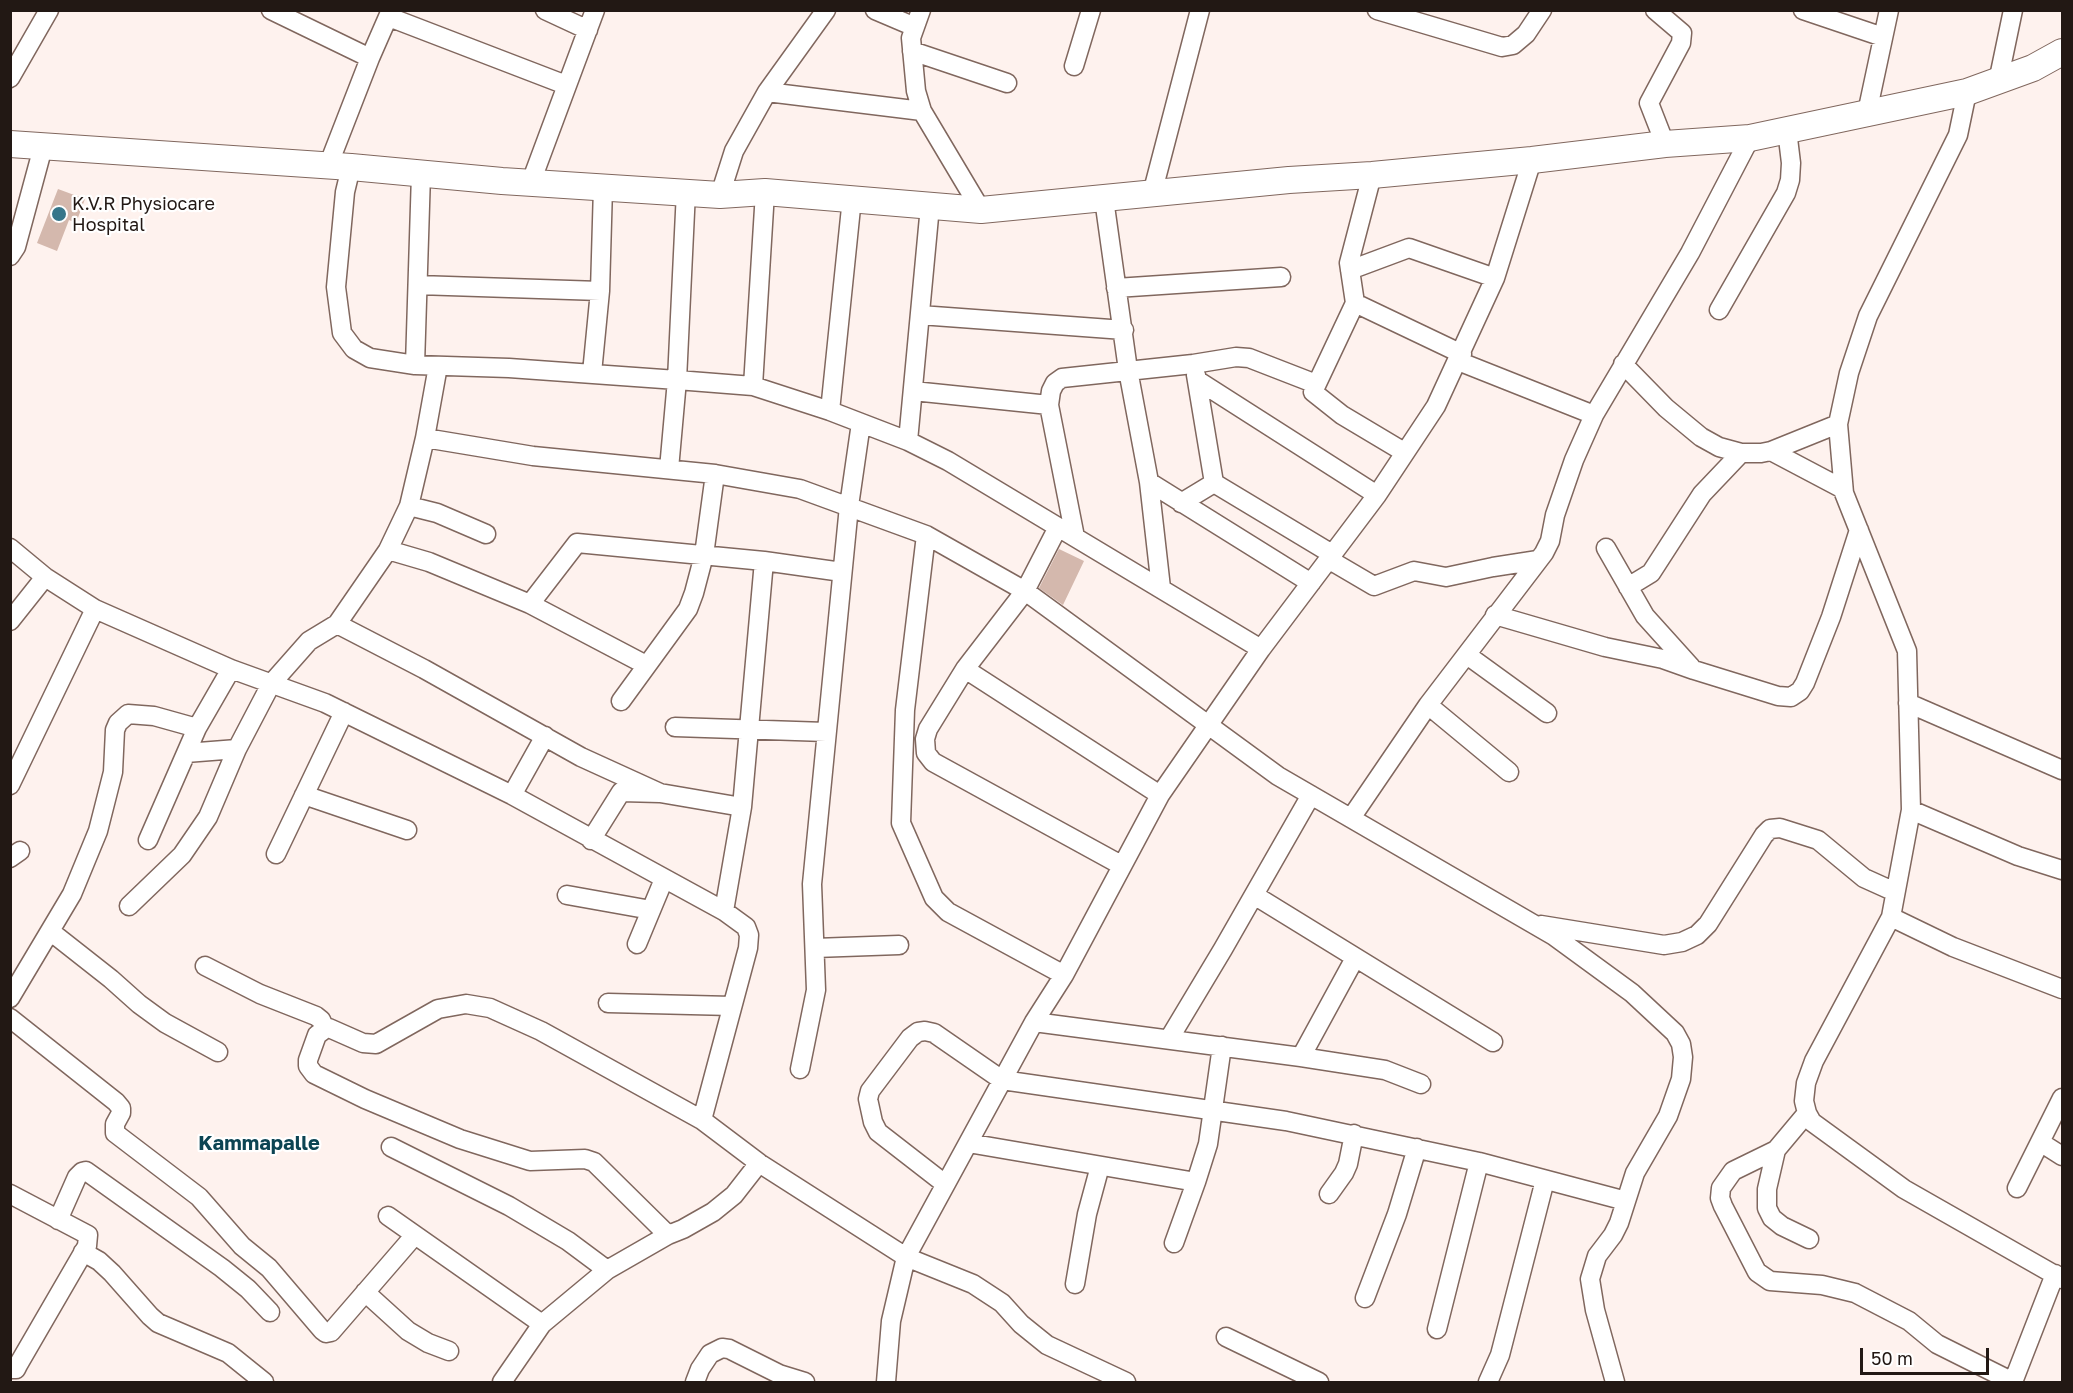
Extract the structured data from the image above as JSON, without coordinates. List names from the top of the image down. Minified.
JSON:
{"districts":["Kammapalle"],"places":["K.V.R Physiocare Hospital"],"scale_bar":"50 m"}
